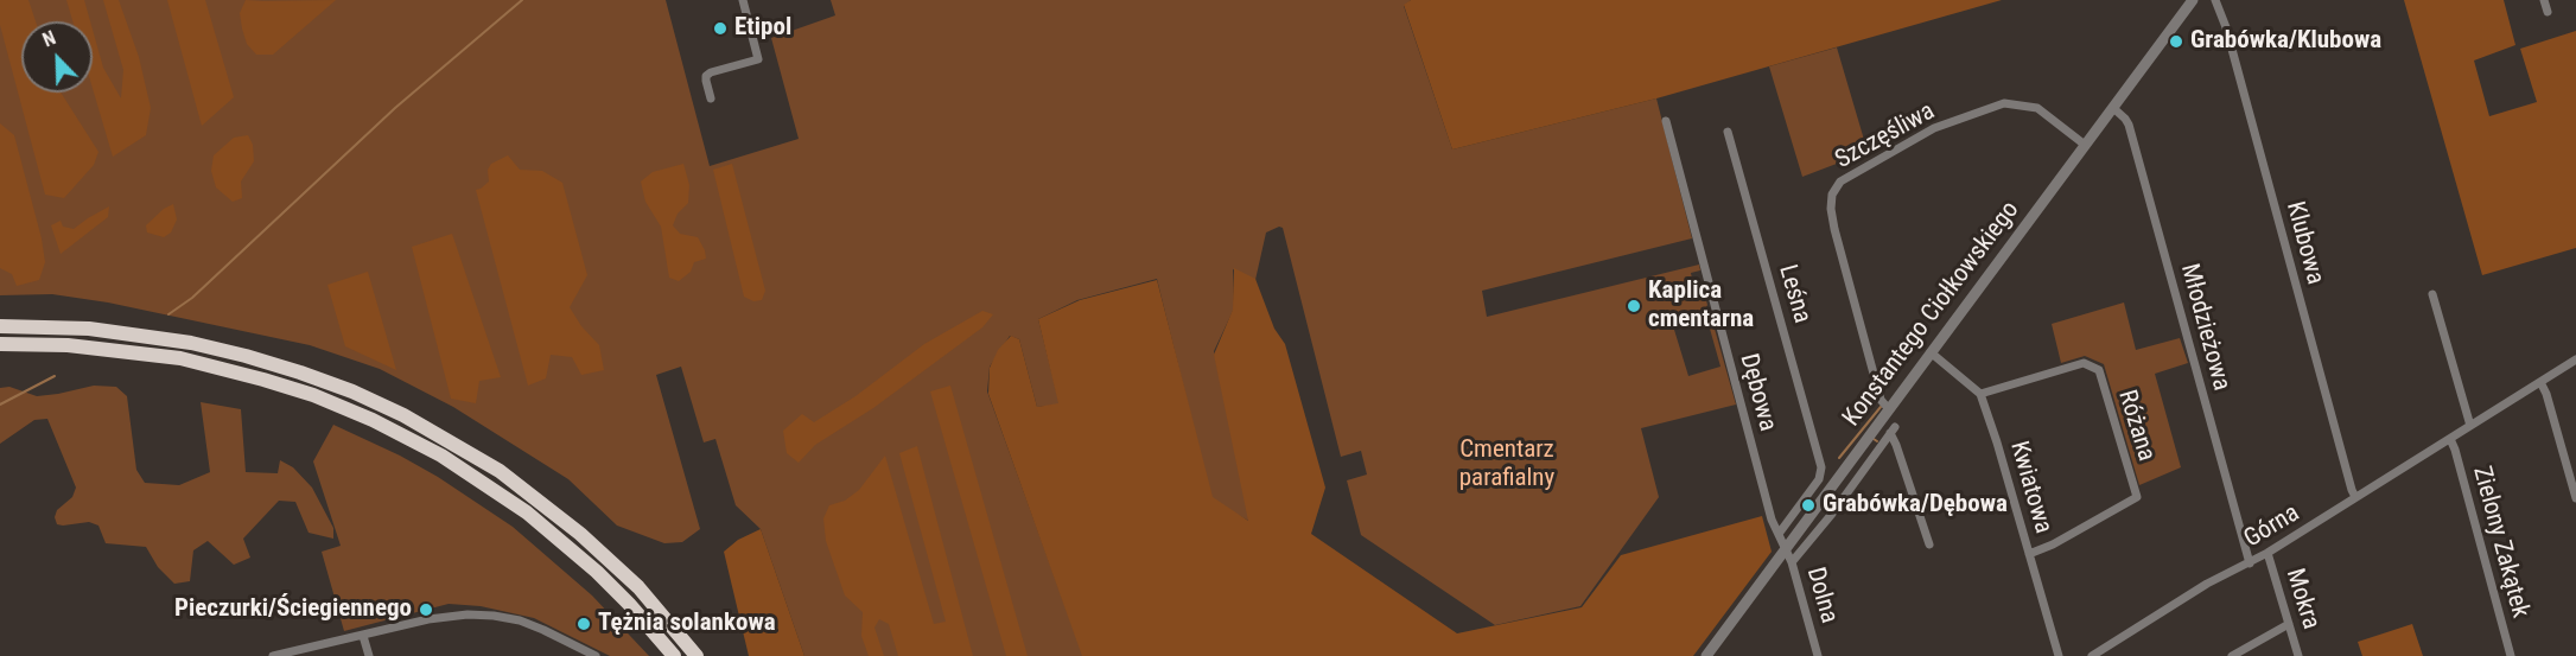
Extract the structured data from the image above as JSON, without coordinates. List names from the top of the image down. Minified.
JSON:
{"streets":{"street":["Szczęśliwa","Klubowa","Leśna","Konstantego Ciołkowskiego","Młodzieżowa","Dębowa","Różana","Kwiatowa","Górna","Zielony Zakątek","Dolna","Mokra"]},"crossings":[["Szczęśliwa","Konstantego Ciołkowskiego"],["Klubowa","Górna"],["Leśna","Dębowa"],["Konstantego Ciołkowskiego","Młodzieżowa"],["Konstantego Ciołkowskiego","Dębowa"],["Konstantego Ciołkowskiego","Dolna"],["Młodzieżowa","Górna"],["Dębowa","Dolna"],["Różana","Kwiatowa"],["Górna","Zielony Zakątek"],["Górna","Mokra"]],"parks":["Cmentarz parafialny"],"places":["Etipol","Grabówka/Klubowa","Kaplica cmentarna","Grabówka/Dębowa","Pieczurki/Ściegiennego","Tężnia solankowa"],"north":"top left"}
